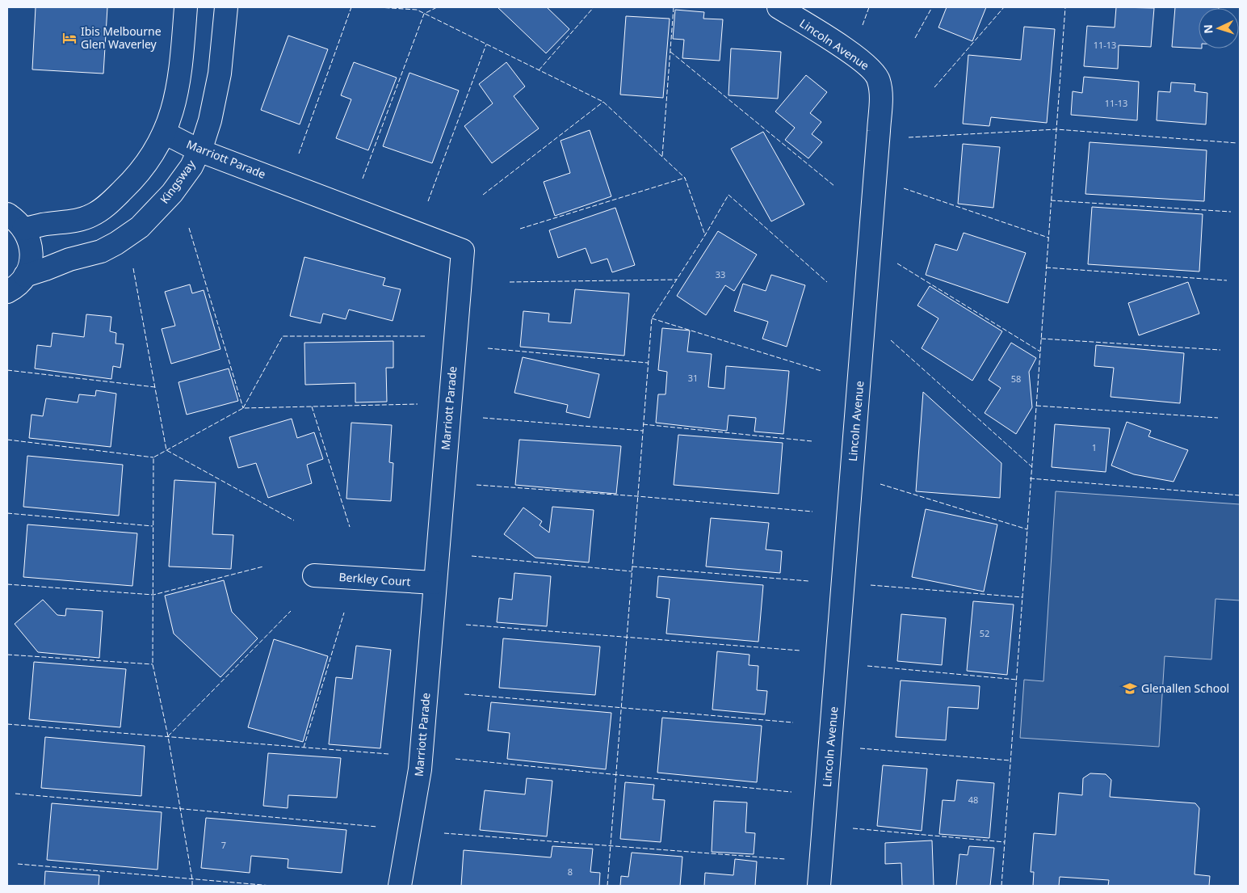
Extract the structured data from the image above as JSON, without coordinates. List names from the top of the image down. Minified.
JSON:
{"streets":{"street":["Lincoln Avenue","Marriott Parade","Kingsway","Berkley Court"]},"crossings":[["Marriott Parade","Kingsway"],["Marriott Parade","Berkley Court"]],"places":{"hotel":["Ibis Melbourne Glen Waverley"],"school or university":["Glenallen School"]},"house_numbers":["11-13","11-13","33","31","58","1","52","48","7","8"],"north":"left"}
